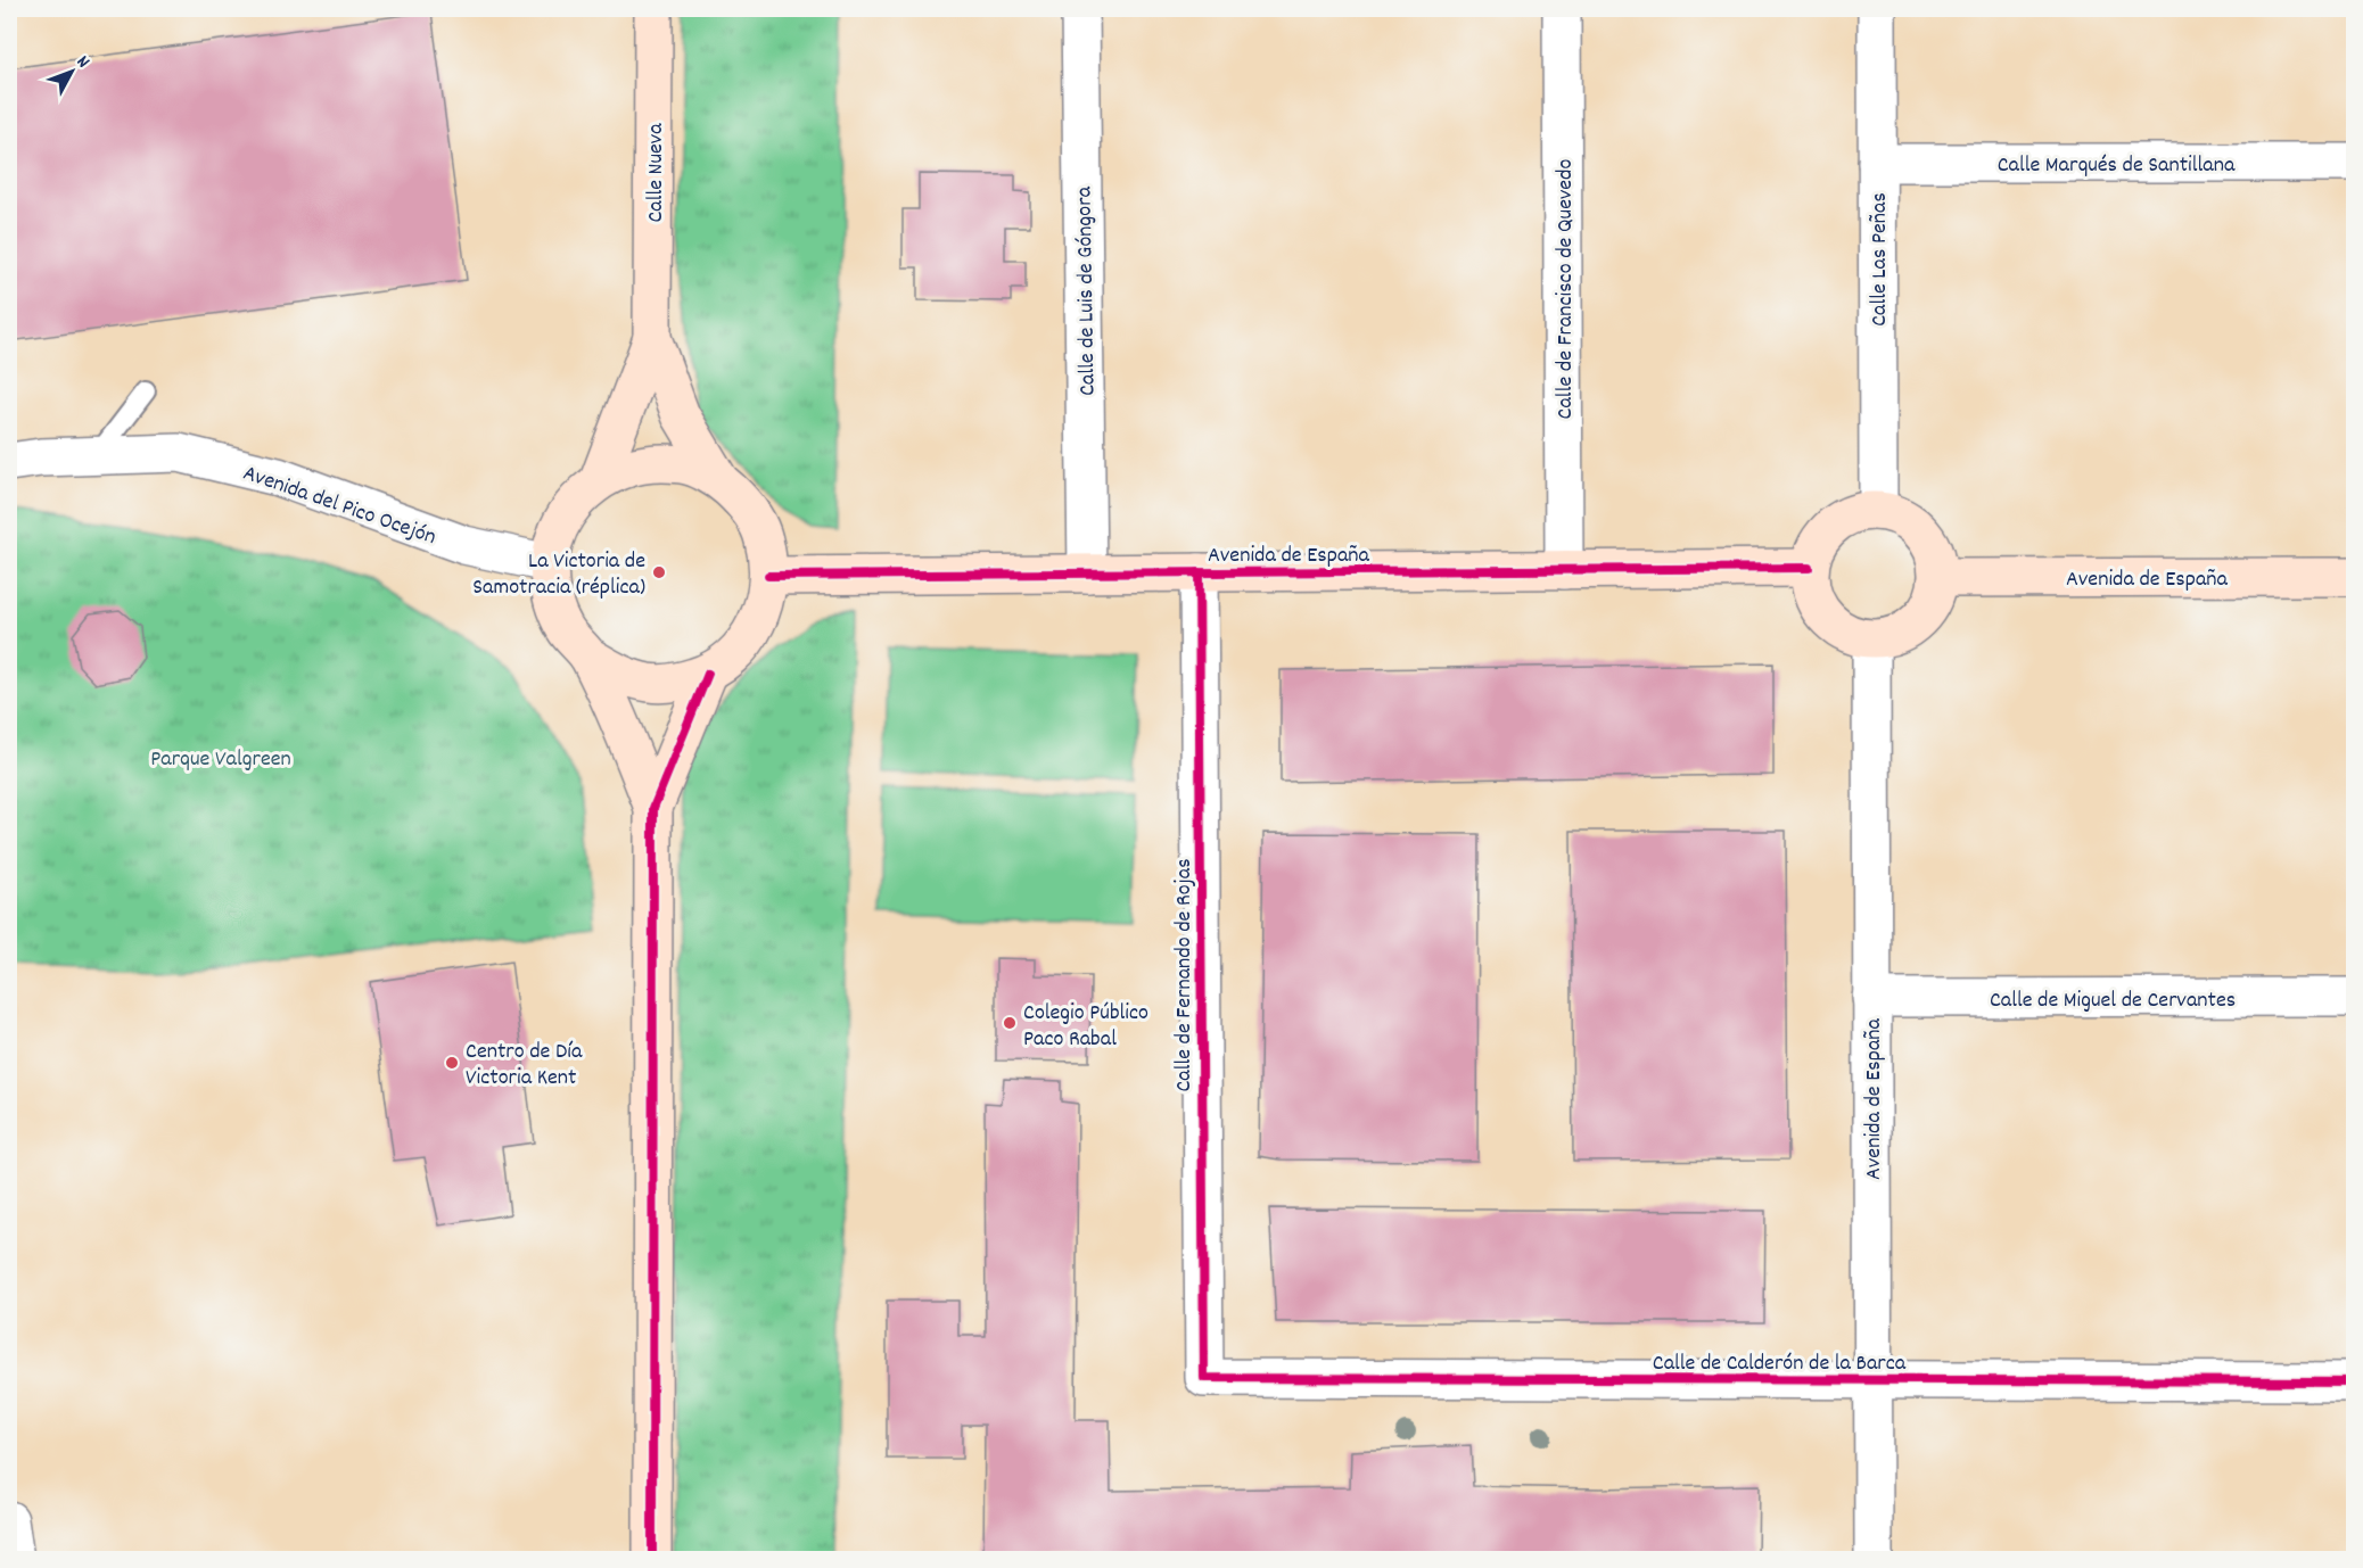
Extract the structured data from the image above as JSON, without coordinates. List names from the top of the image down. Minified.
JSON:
{"streets":{"street":["Calle Marqués de Santillana","Calle Nueva","Calle Las Peñas","Calle de Francisco de Quevedo","Calle de Luis de Góngora","Avenida del Pico Ocejón","Avenida de España","Calle de Fernando de Rojas","Calle de Miguel de Cervantes","Calle de Calderón de la Barca"]},"crossings":[["Calle Marqués de Santillana","Calle Las Peñas"],["Calle Nueva","Avenida del Pico Ocejón"],["Calle Nueva","Avenida de España"],["Calle Las Peñas","Avenida de España"],["Calle de Francisco de Quevedo","Avenida de España"],["Calle de Luis de Góngora","Avenida de España"],["Avenida del Pico Ocejón","Avenida de España"],["Avenida de España","Calle de Fernando de Rojas"],["Avenida de España","Calle de Miguel de Cervantes"],["Avenida de España","Calle de Calderón de la Barca"],["Calle de Fernando de Rojas","Calle de Calderón de la Barca"]],"parks":["Parque Valgreen"],"places":["La Victoria de Samotracia (réplica)","Colegio Público Paco Rabal","Centro de Día Victoria Kent"],"north":"top right"}
